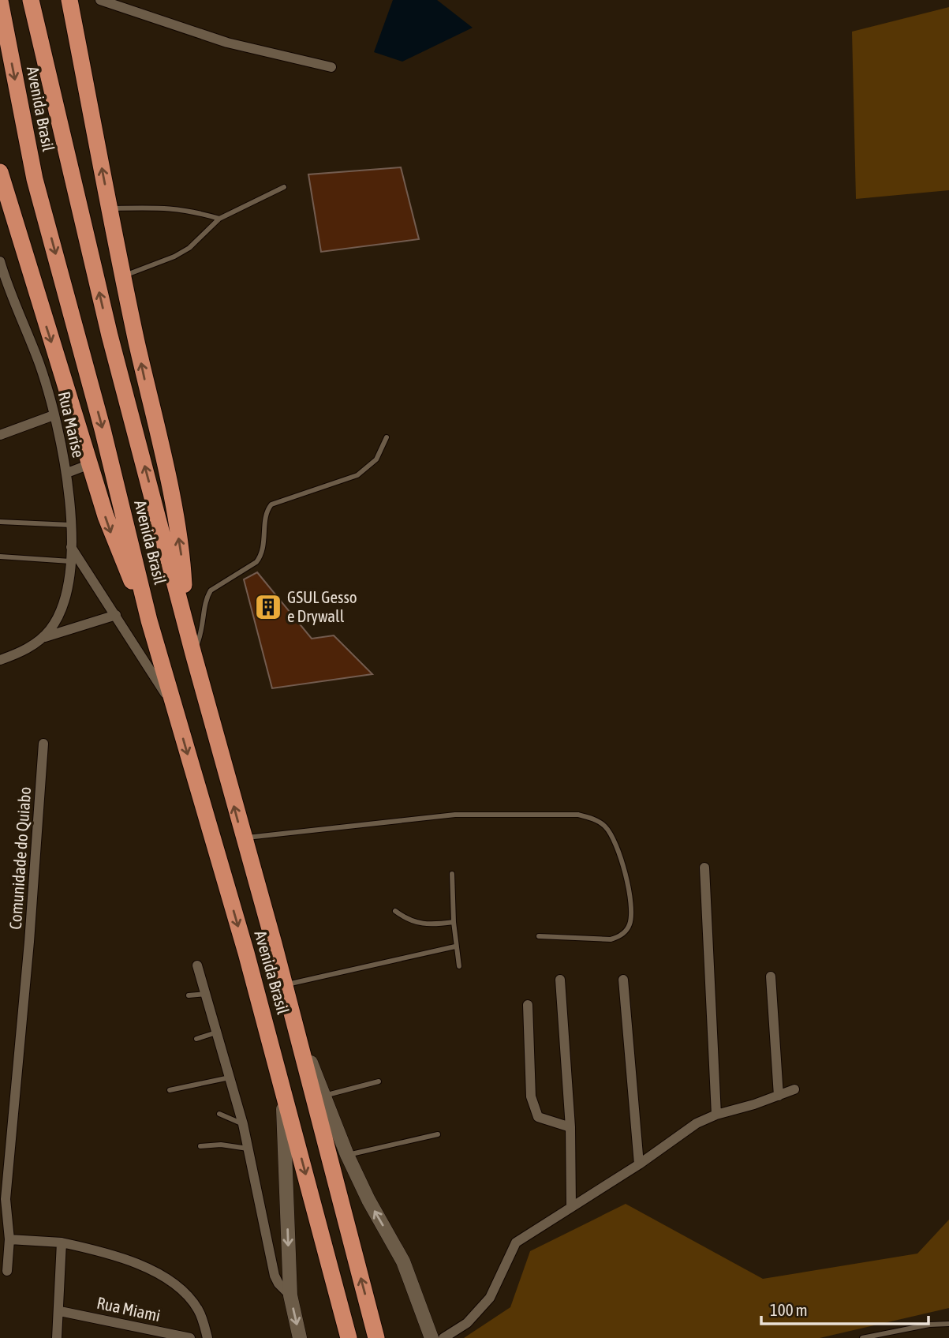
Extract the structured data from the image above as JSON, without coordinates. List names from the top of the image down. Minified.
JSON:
{"streets":{"highway":["Avenida Brasil"],"street":["Rua Marise","Comunidade do Quiabo","Rua Miami"]},"places":{"building":["GSUL Gesso e Drywall"]},"scale_bar":"100 m"}
